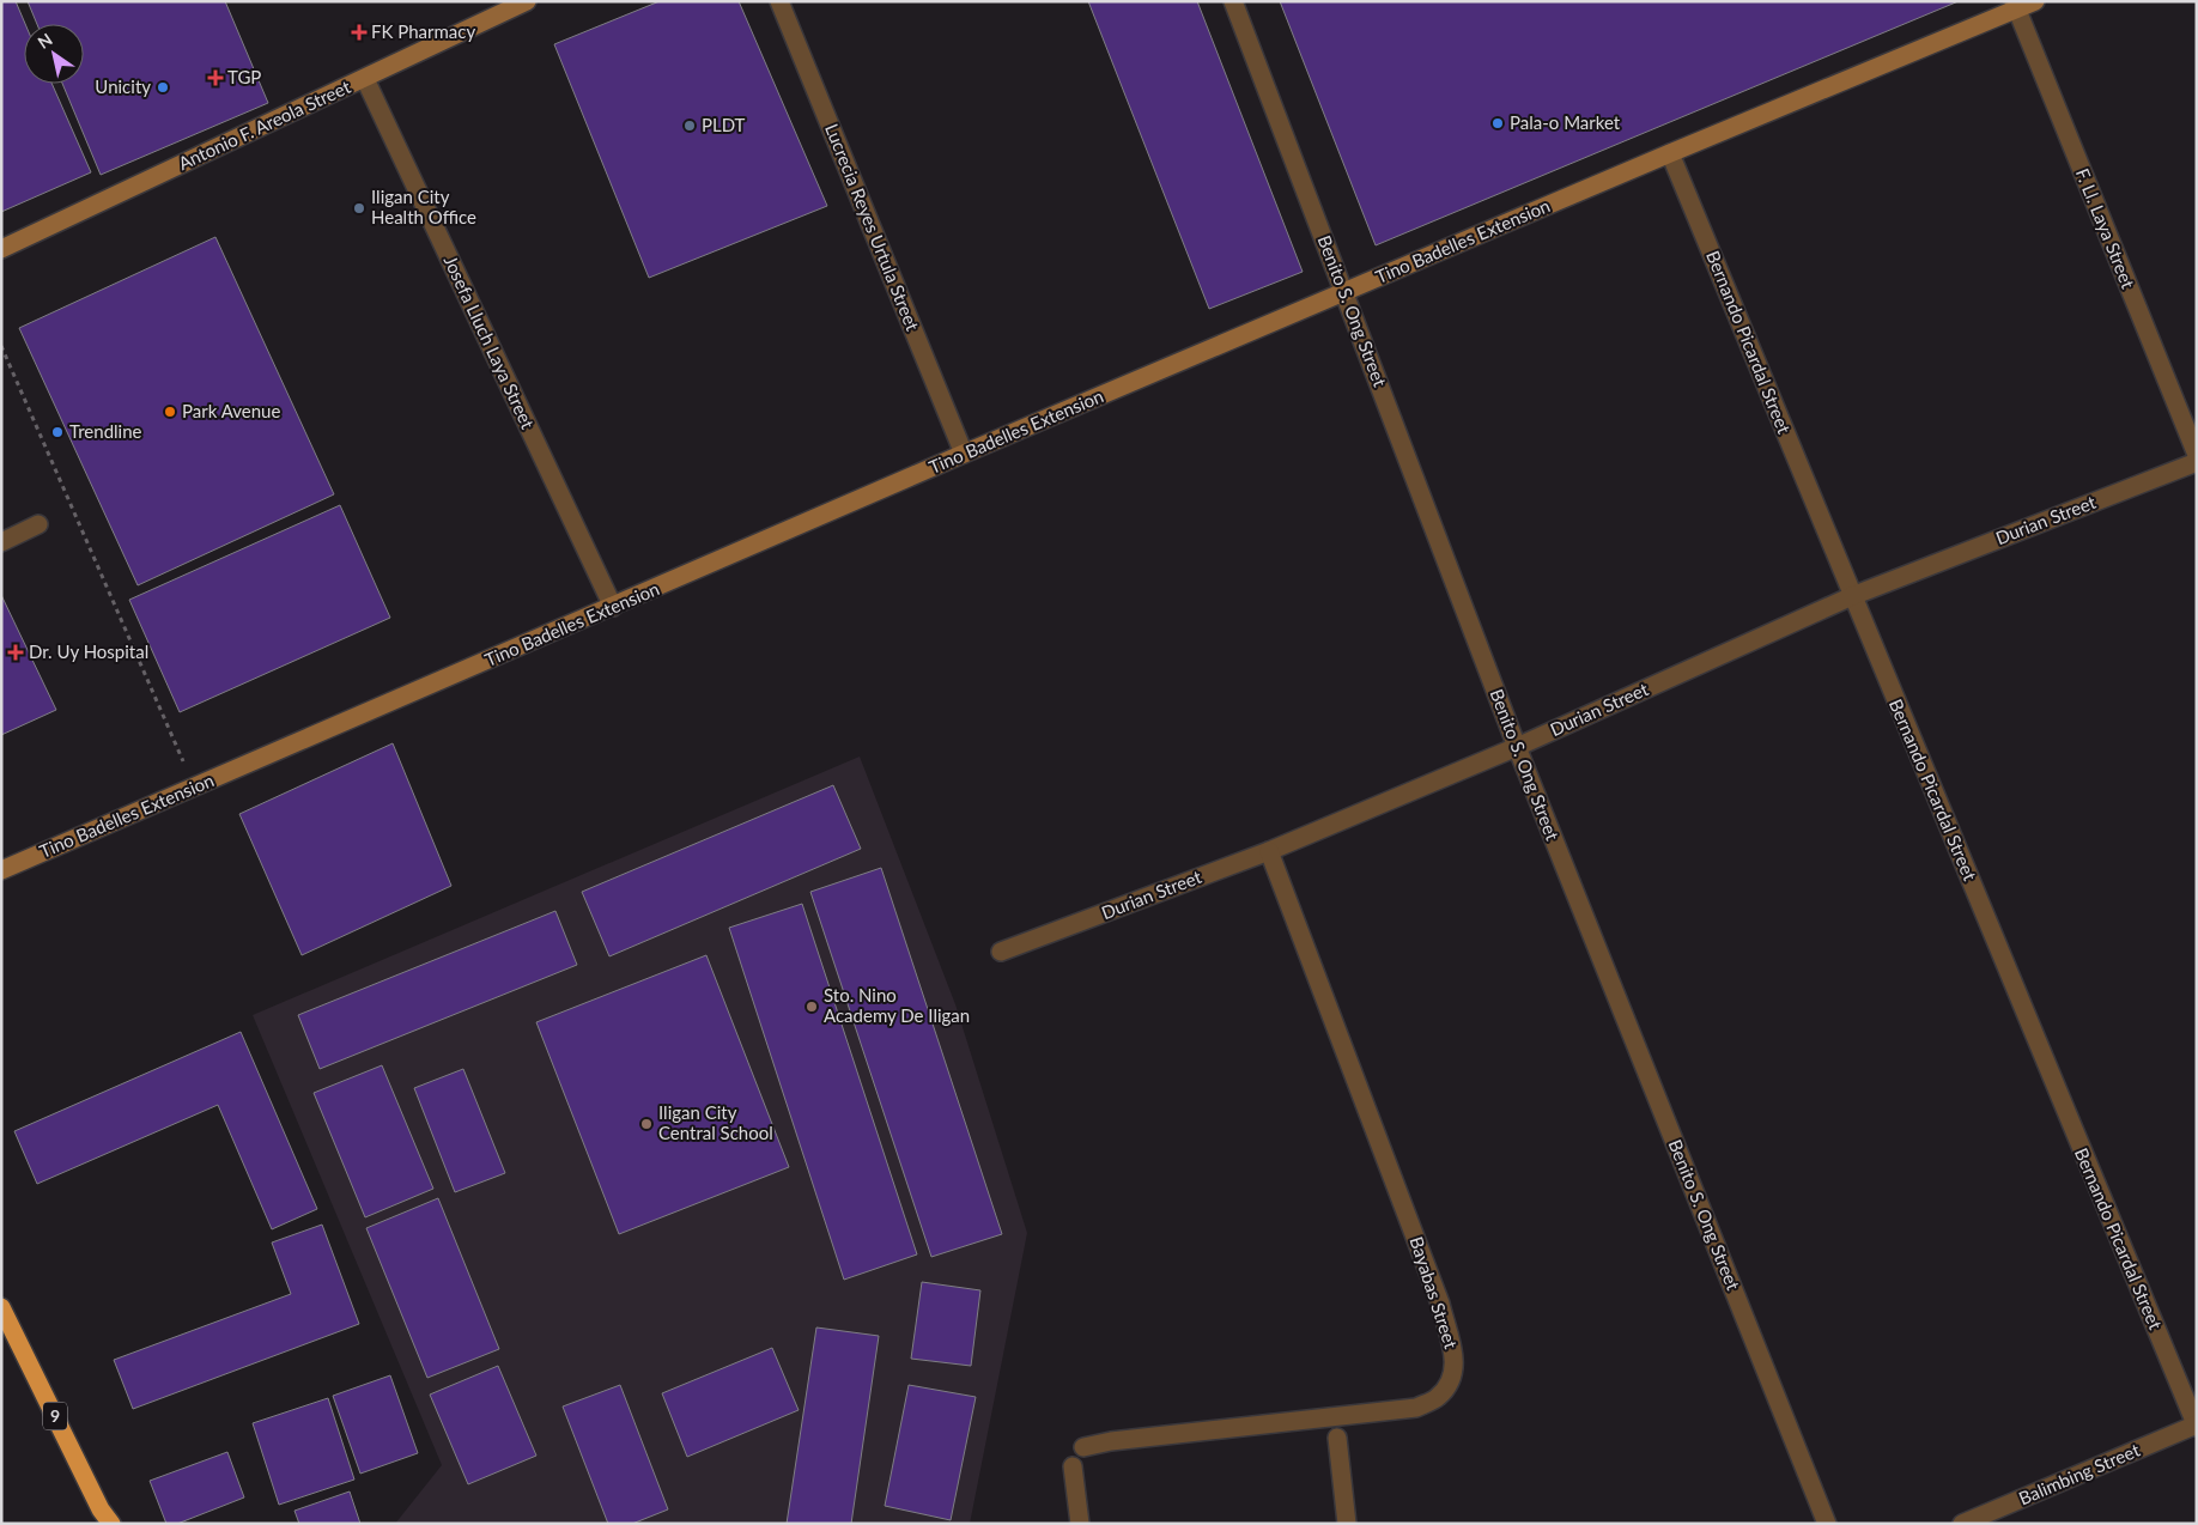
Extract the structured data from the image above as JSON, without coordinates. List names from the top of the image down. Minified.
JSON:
{"streets":{"highway":["9"],"street":["Antonio F. Areola Street","Lucrecia Reyes Urtula Street","F. Ll. Laya Street","Tino Badelles Extension","Benito S. Ong Street","Josefa Lluch Laya Street","Bernando Picardal Street","Durian Street","Bayabas Street","Balimbing Street"]},"crossings":[["Antonio F. Areola Street","Josefa Lluch Laya Street"],["Lucrecia Reyes Urtula Street","Tino Badelles Extension"],["F. Ll. Laya Street","Tino Badelles Extension"],["Tino Badelles Extension","Benito S. Ong Street"],["Tino Badelles Extension","Josefa Lluch Laya Street"],["Tino Badelles Extension","Bernando Picardal Street"],["Benito S. Ong Street","Durian Street"],["Bernando Picardal Street","Durian Street"],["Bernando Picardal Street","Balimbing Street"],["Durian Street","Bayabas Street"]],"places":{"health":["FK Pharmacy","TGP","Dr. Uy Hospital"],"other":["Unicity","Pala-o Market","PLDT","Iligan City Health Office","Park Avenue","Trendline","Sto. Nino Academy De Iligan","Iligan City Central School"]},"north":"top left"}
